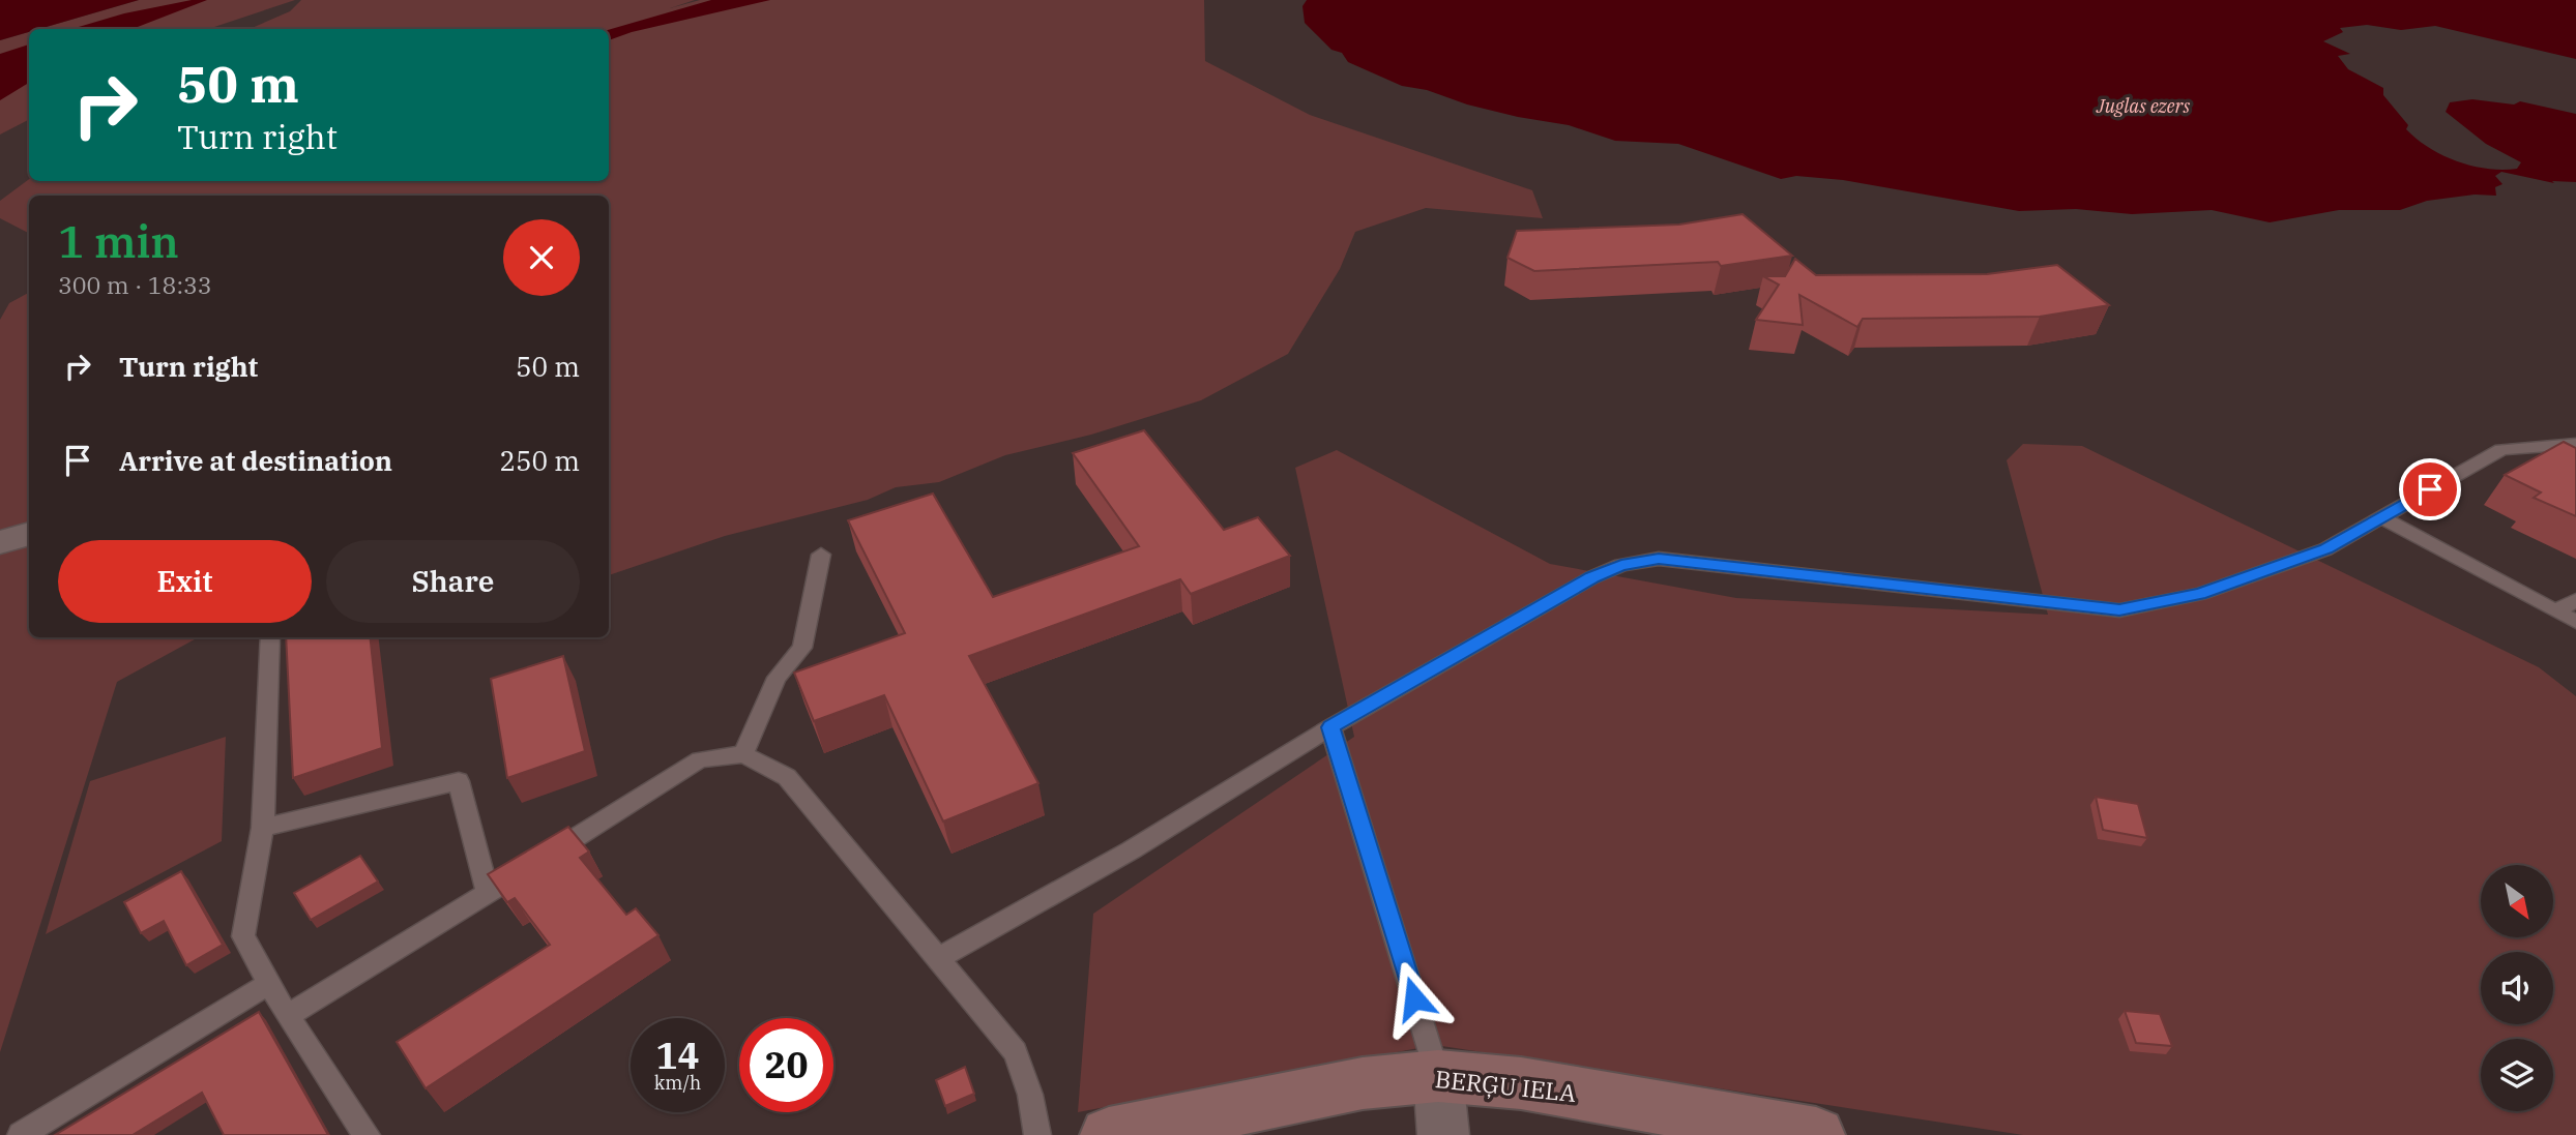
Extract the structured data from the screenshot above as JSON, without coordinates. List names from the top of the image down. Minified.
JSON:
{"streets":{"street":["BERĢU IELA"]},"water":["Juglas ezers"],"north":"bottom right","page":{"turn":["50 m","Turn right"],"heading":["1 min","300 m · 18:33"],"list":[{"name":"Turn right","value":"50 m"},{"name":"Arrive at destination","value":"250 m"}],"buttons":["Exit","Share"],"speed":"14 km/h","limit":"20"}}
